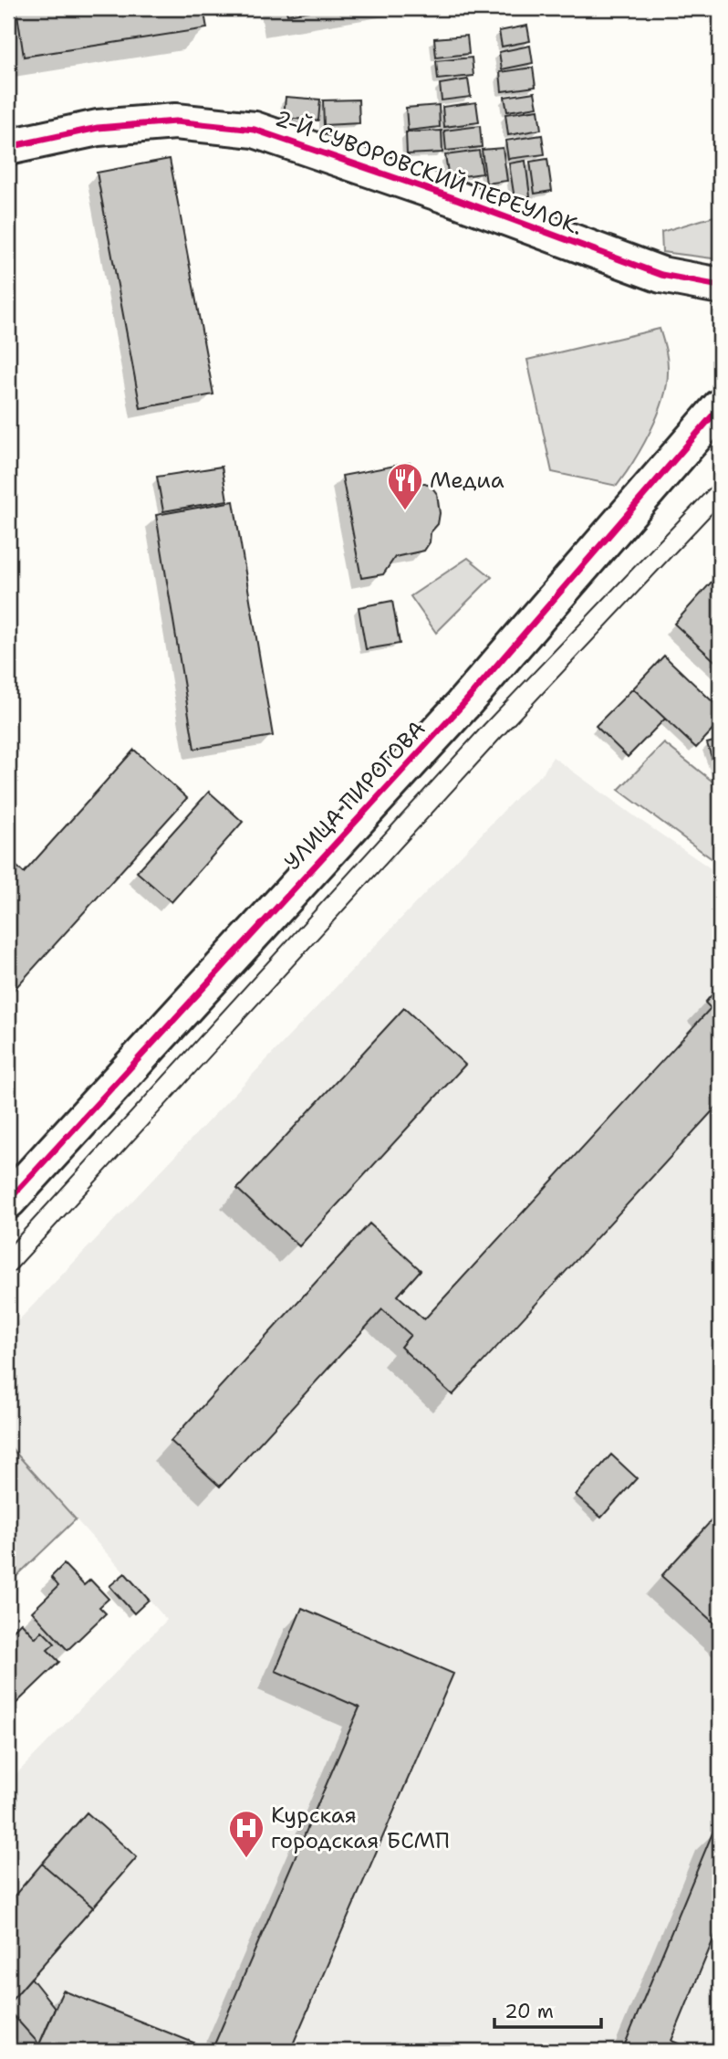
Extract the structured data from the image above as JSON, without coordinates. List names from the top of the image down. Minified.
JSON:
{"streets":{"street":["2-Й СУВОРОВСКИЙ ПЕРЕУЛОК.","УЛИЦА ПИРОГОВА"]},"places":{"restaurant":["Медиа"],"hospital":["Курская городская БСМП"]},"scale_bar":"20 m"}
